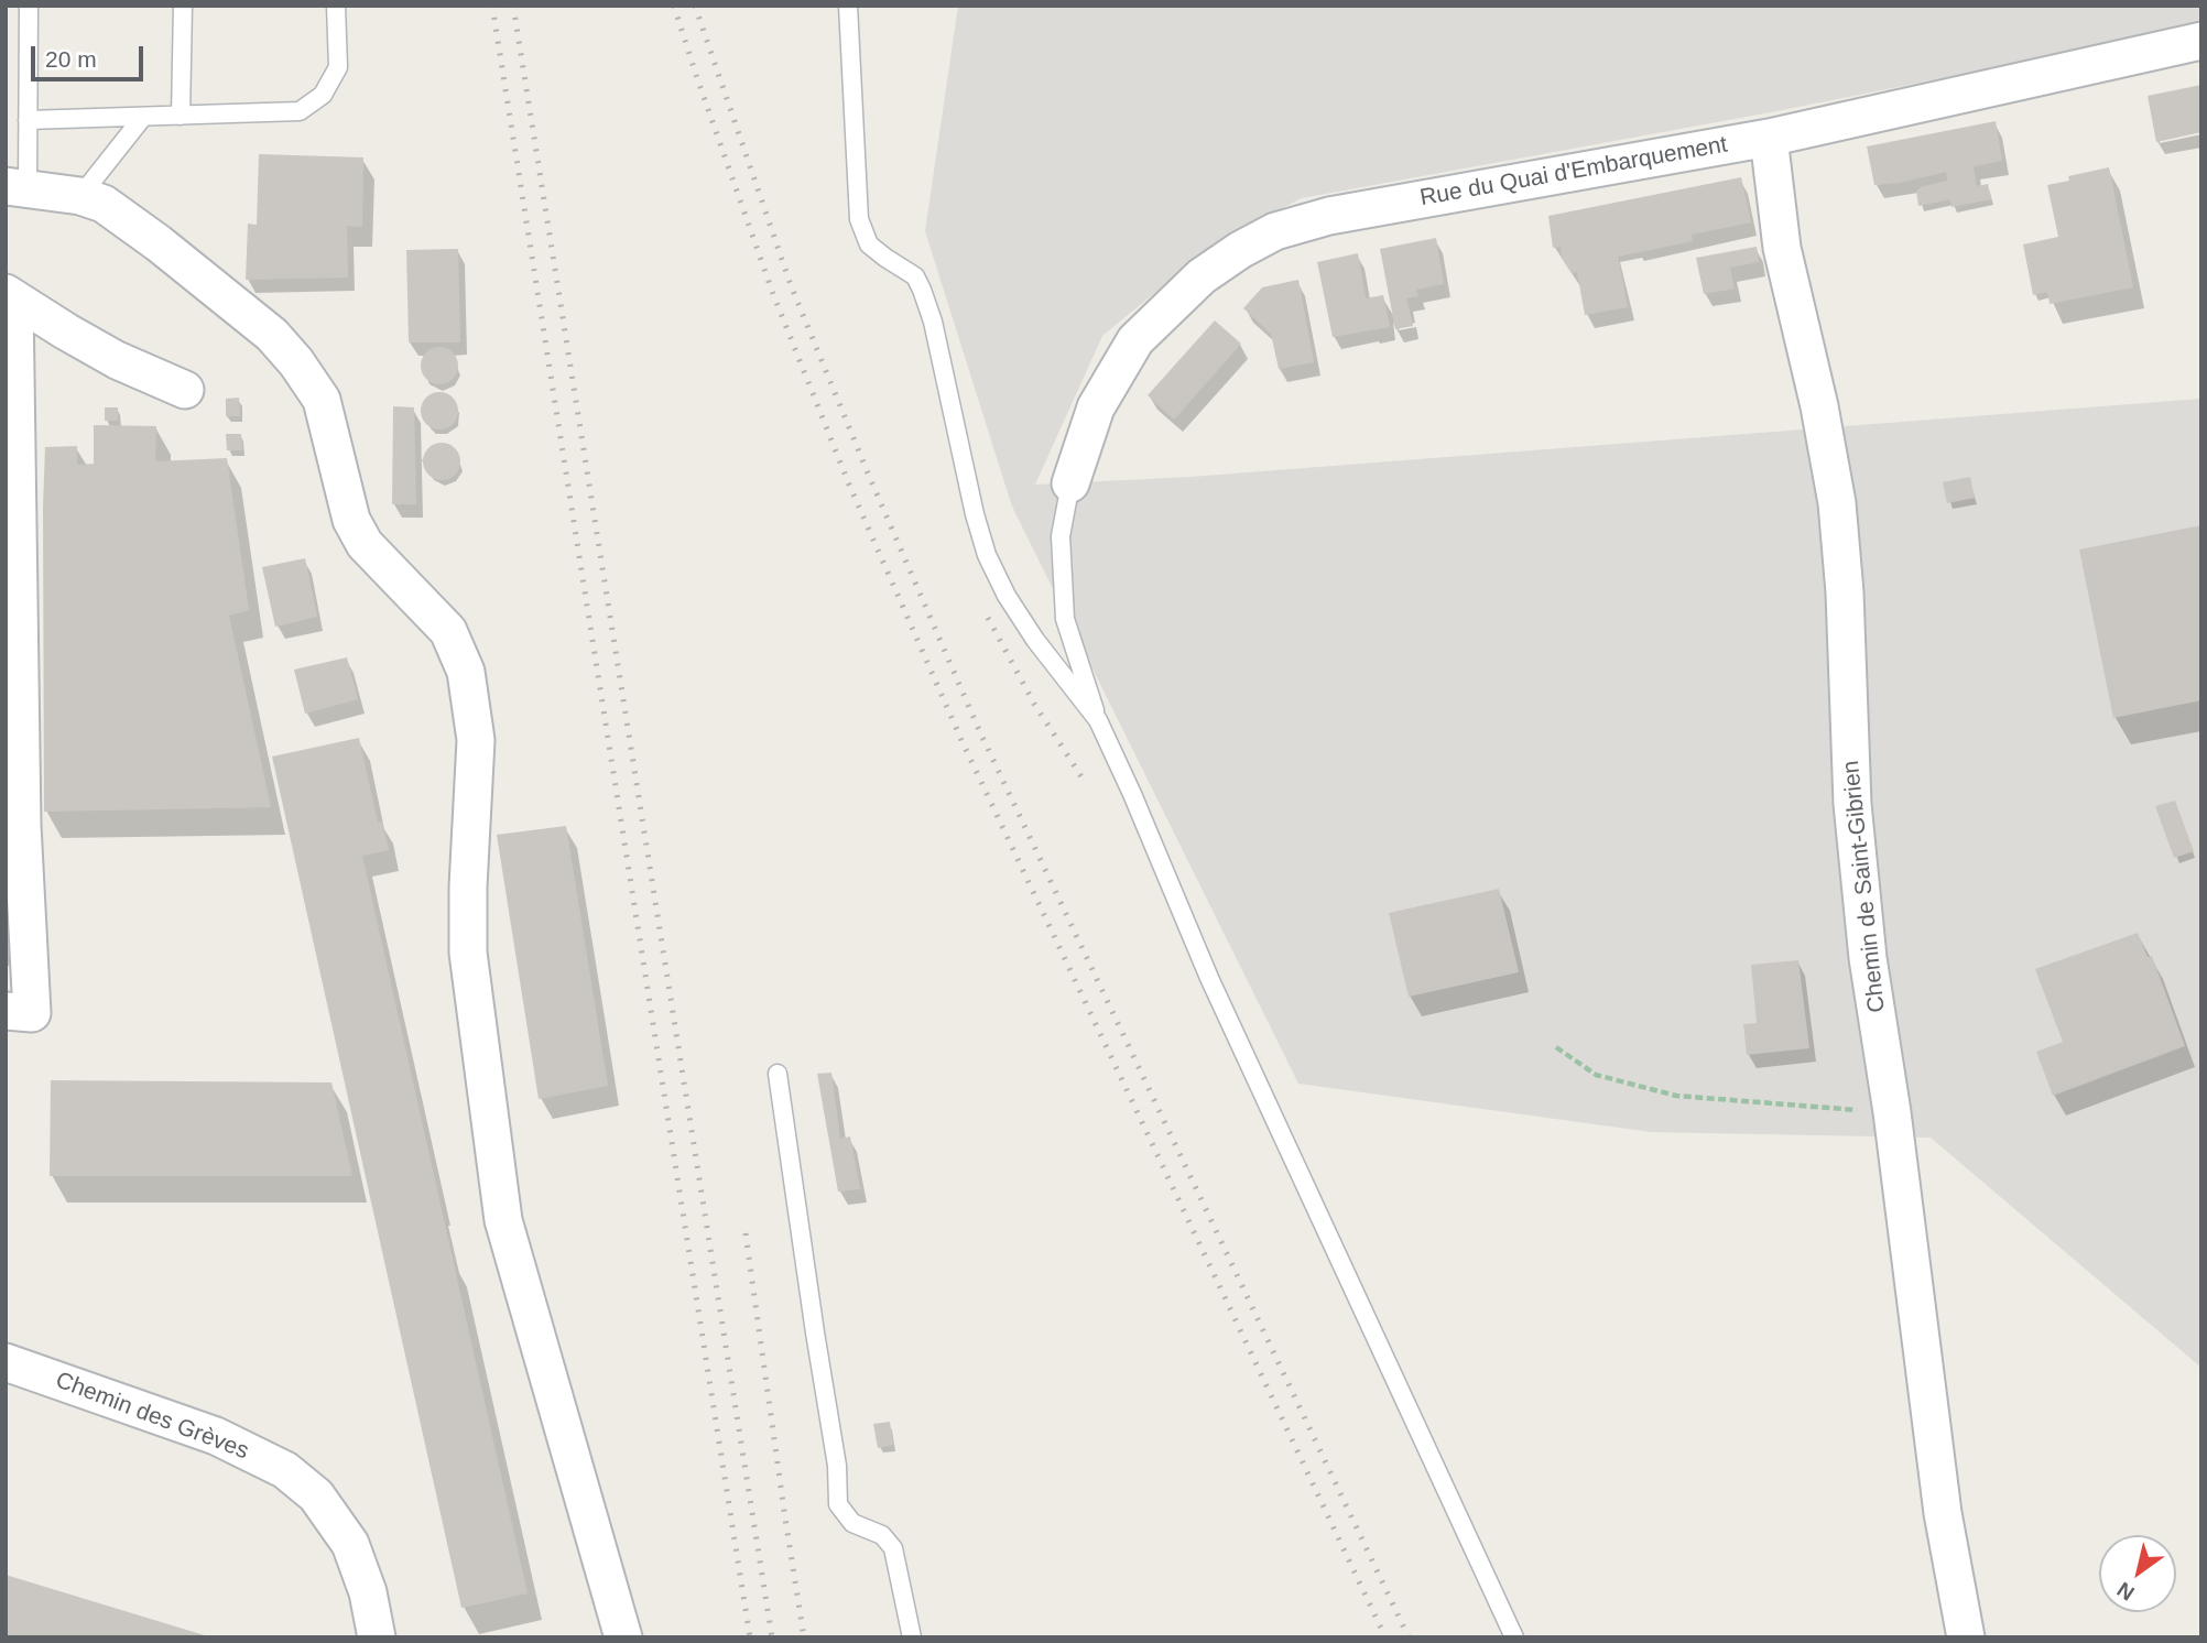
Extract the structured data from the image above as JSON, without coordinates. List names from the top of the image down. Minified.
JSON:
{"streets":{"street":["Rue du Quai d'Embarquement","Chemin de Saint-Gibrien","Chemin des Grèves"]},"crossings":[["Rue du Quai d'Embarquement","Chemin de Saint-Gibrien"]],"scale_bar":"20 m","north":"bottom left"}
